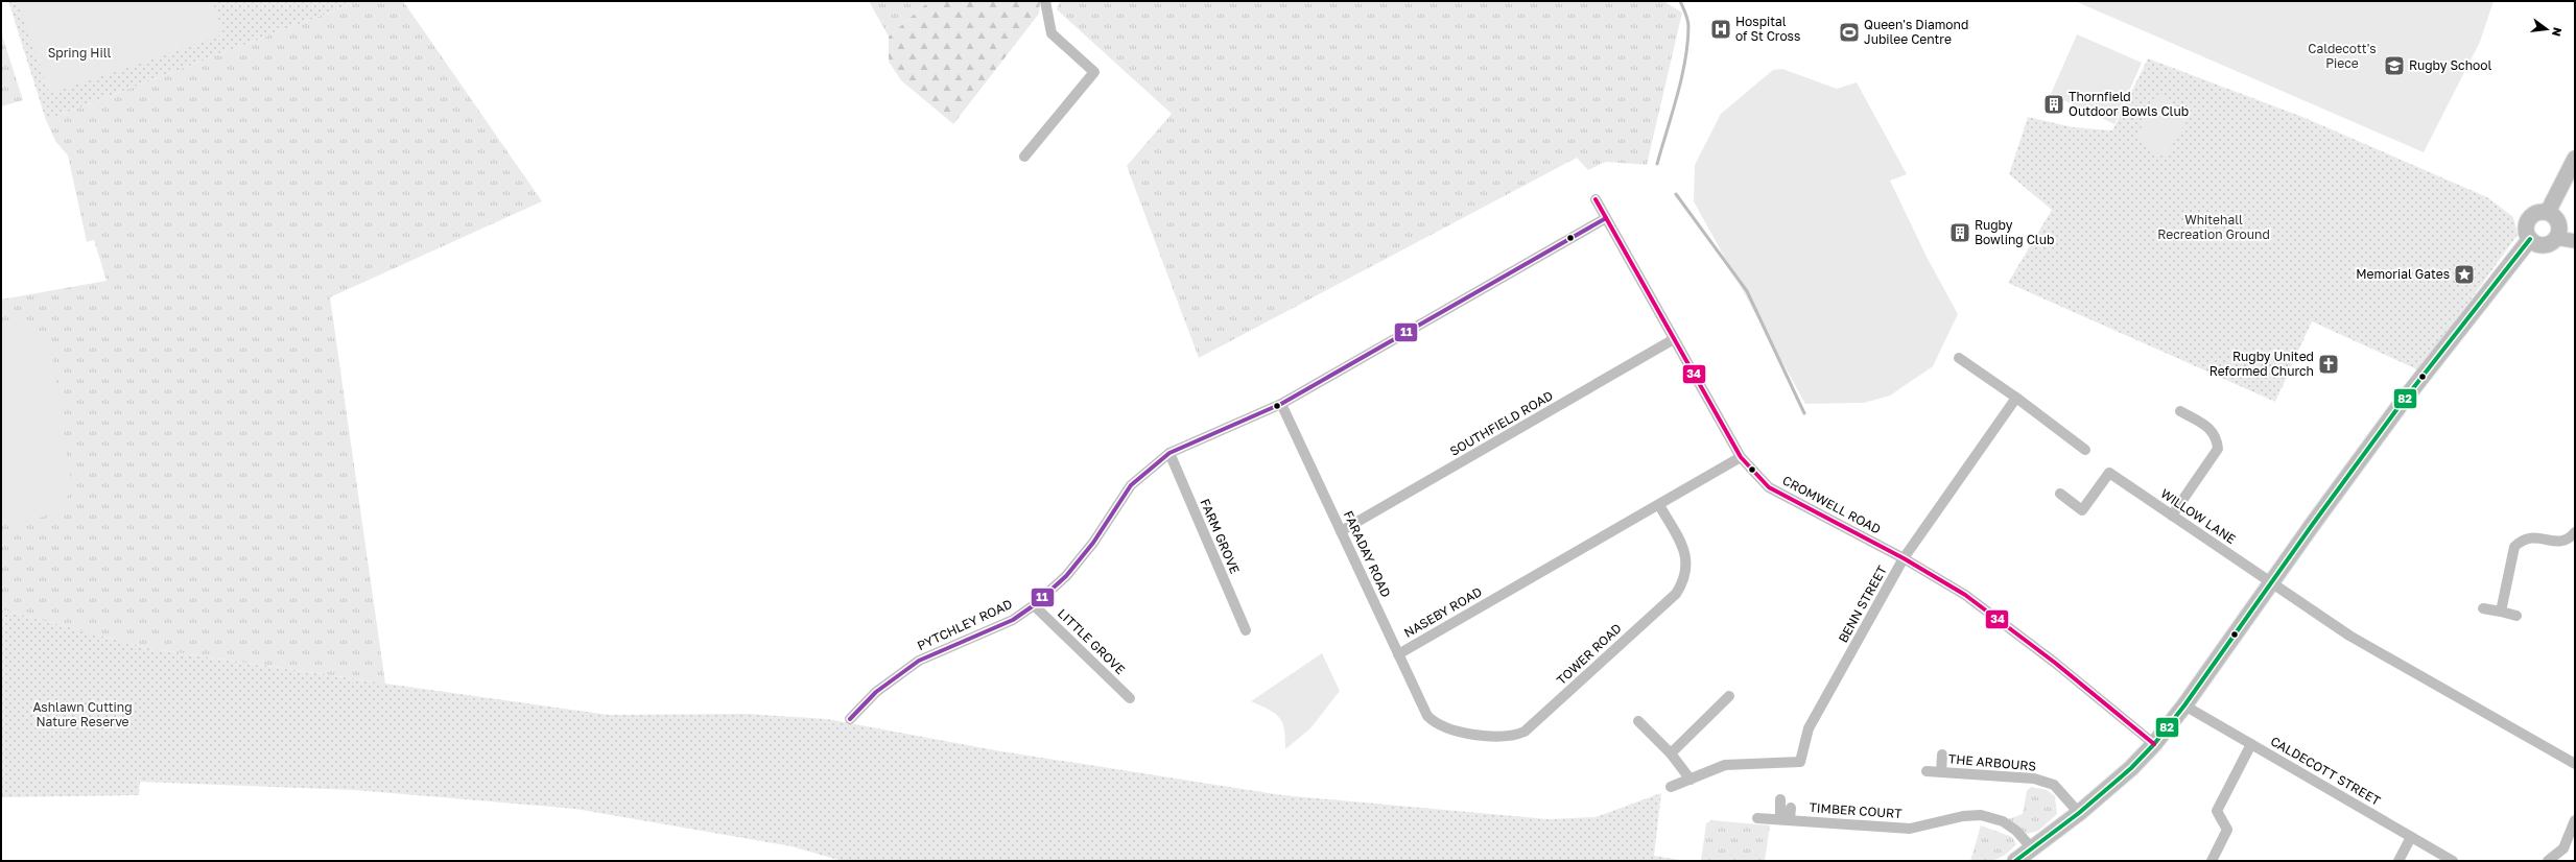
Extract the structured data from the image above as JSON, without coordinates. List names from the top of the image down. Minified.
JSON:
{"streets":{"street":["SOUTHFIELD ROAD","CROMWELL ROAD","WILLOW LANE","FARM GROVE","FARADAY ROAD","BENN STREET","NASEBY ROAD","PYTCHLEY ROAD","LITTLE GROVE","TOWER ROAD","THE ARBOURS","CALDECOTT STREET","TIMBER COURT"]},"crossings":[["SOUTHFIELD ROAD","CROMWELL ROAD"],["SOUTHFIELD ROAD","FARADAY ROAD"],["CROMWELL ROAD","BENN STREET"],["CROMWELL ROAD","NASEBY ROAD"],["CROMWELL ROAD","PYTCHLEY ROAD"],["FARM GROVE","PYTCHLEY ROAD"],["FARADAY ROAD","NASEBY ROAD"],["FARADAY ROAD","PYTCHLEY ROAD"],["FARADAY ROAD","TOWER ROAD"],["NASEBY ROAD","TOWER ROAD"],["PYTCHLEY ROAD","LITTLE GROVE"]],"parks":["Caldecott's Piece","Spring Hill","Whitehall Recreation Ground","Ashlawn Cutting Nature Reserve"],"places":{"hospital":["Hospital of St Cross"],"sports":["Queen's Diamond Jubilee Centre"],"school or university":["Rugby School"],"building":["Thornfield Outdoor Bowls Club","Rugby Bowling Club"],"place":["Memorial Gates"],"church":["Rugby United Reformed Church"]},"lines":["transit line 34","transit line 11","transit line 82"],"north":"right"}
